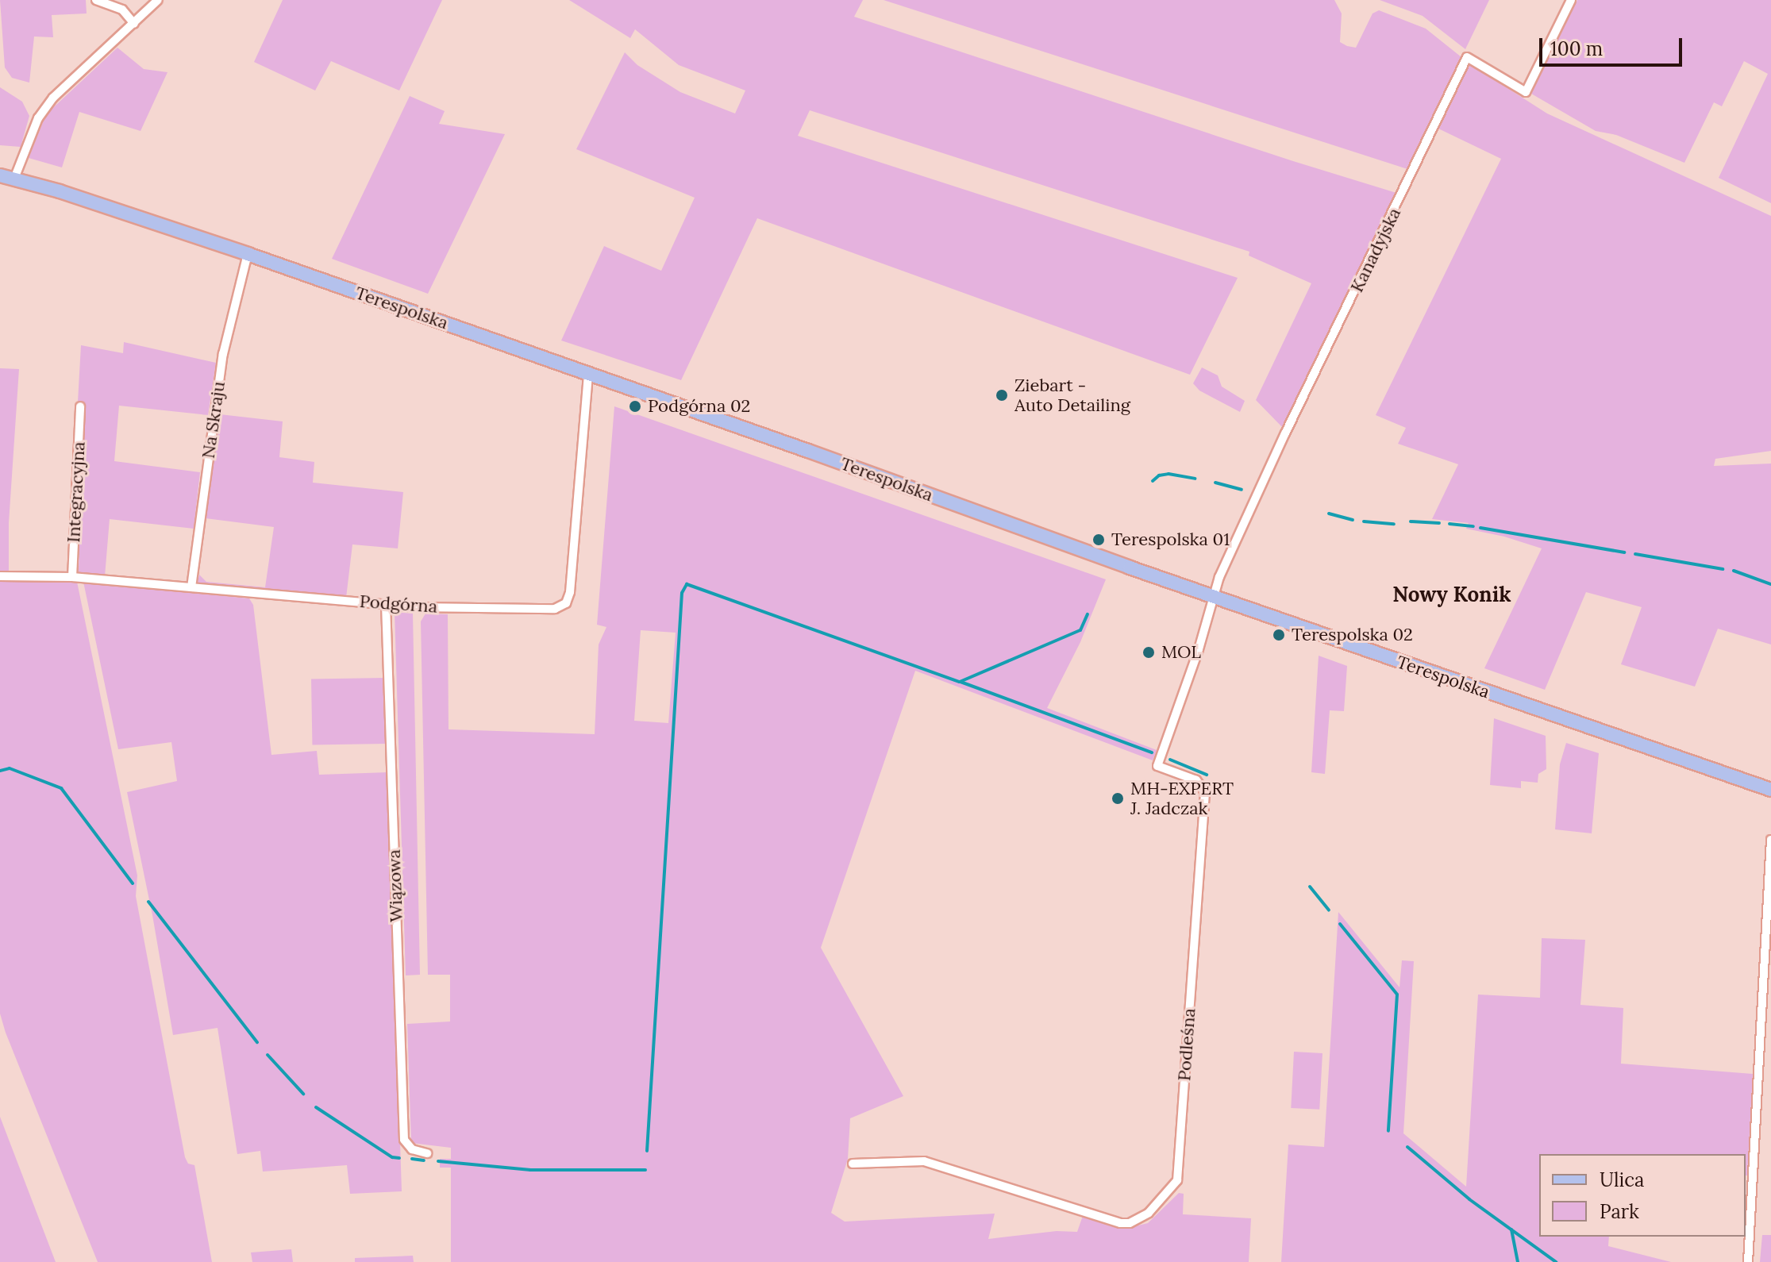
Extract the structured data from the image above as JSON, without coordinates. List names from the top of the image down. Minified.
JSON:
{"streets":{"main road":["Terespolska"],"street":["Kanadyjska","Na Skraju","Integracyjna","Podgórna","Wiązowa","Podleśna"]},"crossings":[["Kanadyjska","Terespolska"],["Kanadyjska","Podleśna"],["Terespolska","Na Skraju"],["Terespolska","Podgórna"],["Terespolska","Podleśna"],["Na Skraju","Podgórna"],["Integracyjna","Podgórna"],["Podgórna","Wiązowa"]],"districts":["Nowy Konik"],"places":["Ziebart - Auto Detailing","Podgórna 02","Terespolska 01","Terespolska 02","MOL","MH-EXPERT J. Jadczak"],"legend":["Ulica","Park"],"scale_bar":"100 m"}
